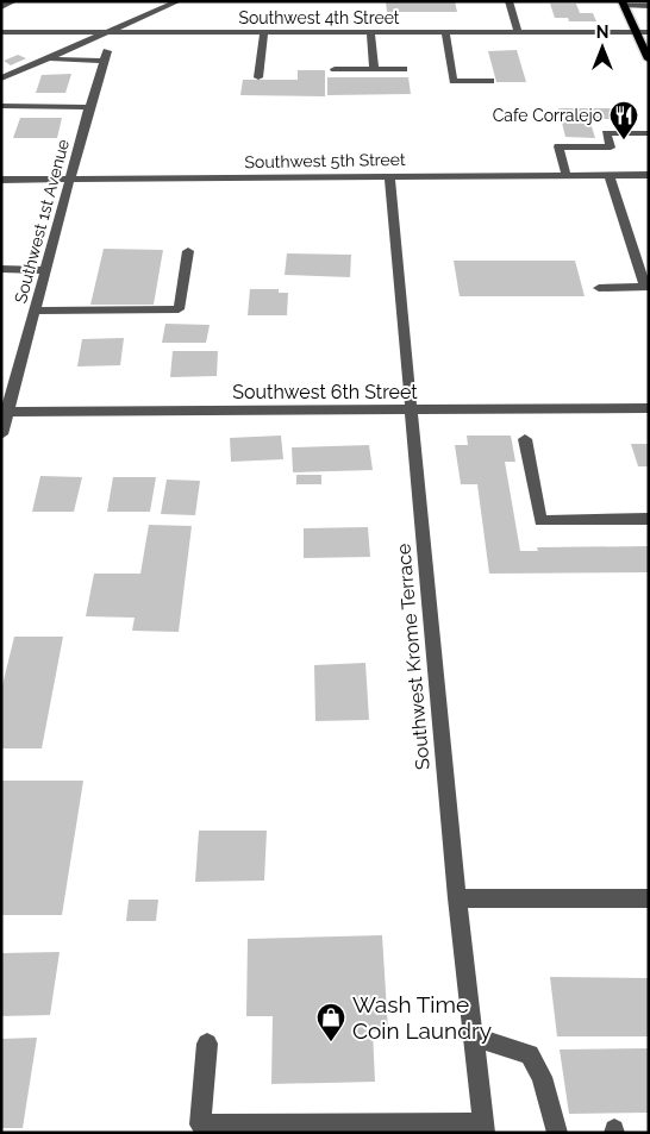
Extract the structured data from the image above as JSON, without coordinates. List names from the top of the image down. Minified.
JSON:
{"streets":{"street":["Southwest 4th Street","Southwest 5th Street","Southwest 1st Avenue","Southwest 6th Street","Southwest Krome Terrace"]},"crossings":[["Southwest 5th Street","Southwest 1st Avenue"],["Southwest 5th Street","Southwest Krome Terrace"],["Southwest 1st Avenue","Southwest 6th Street"],["Southwest 6th Street","Southwest Krome Terrace"]],"places":{"restaurant":["Cafe Corralejo"],"shop":["Wash Time Coin Laundry"]},"north":"top"}
